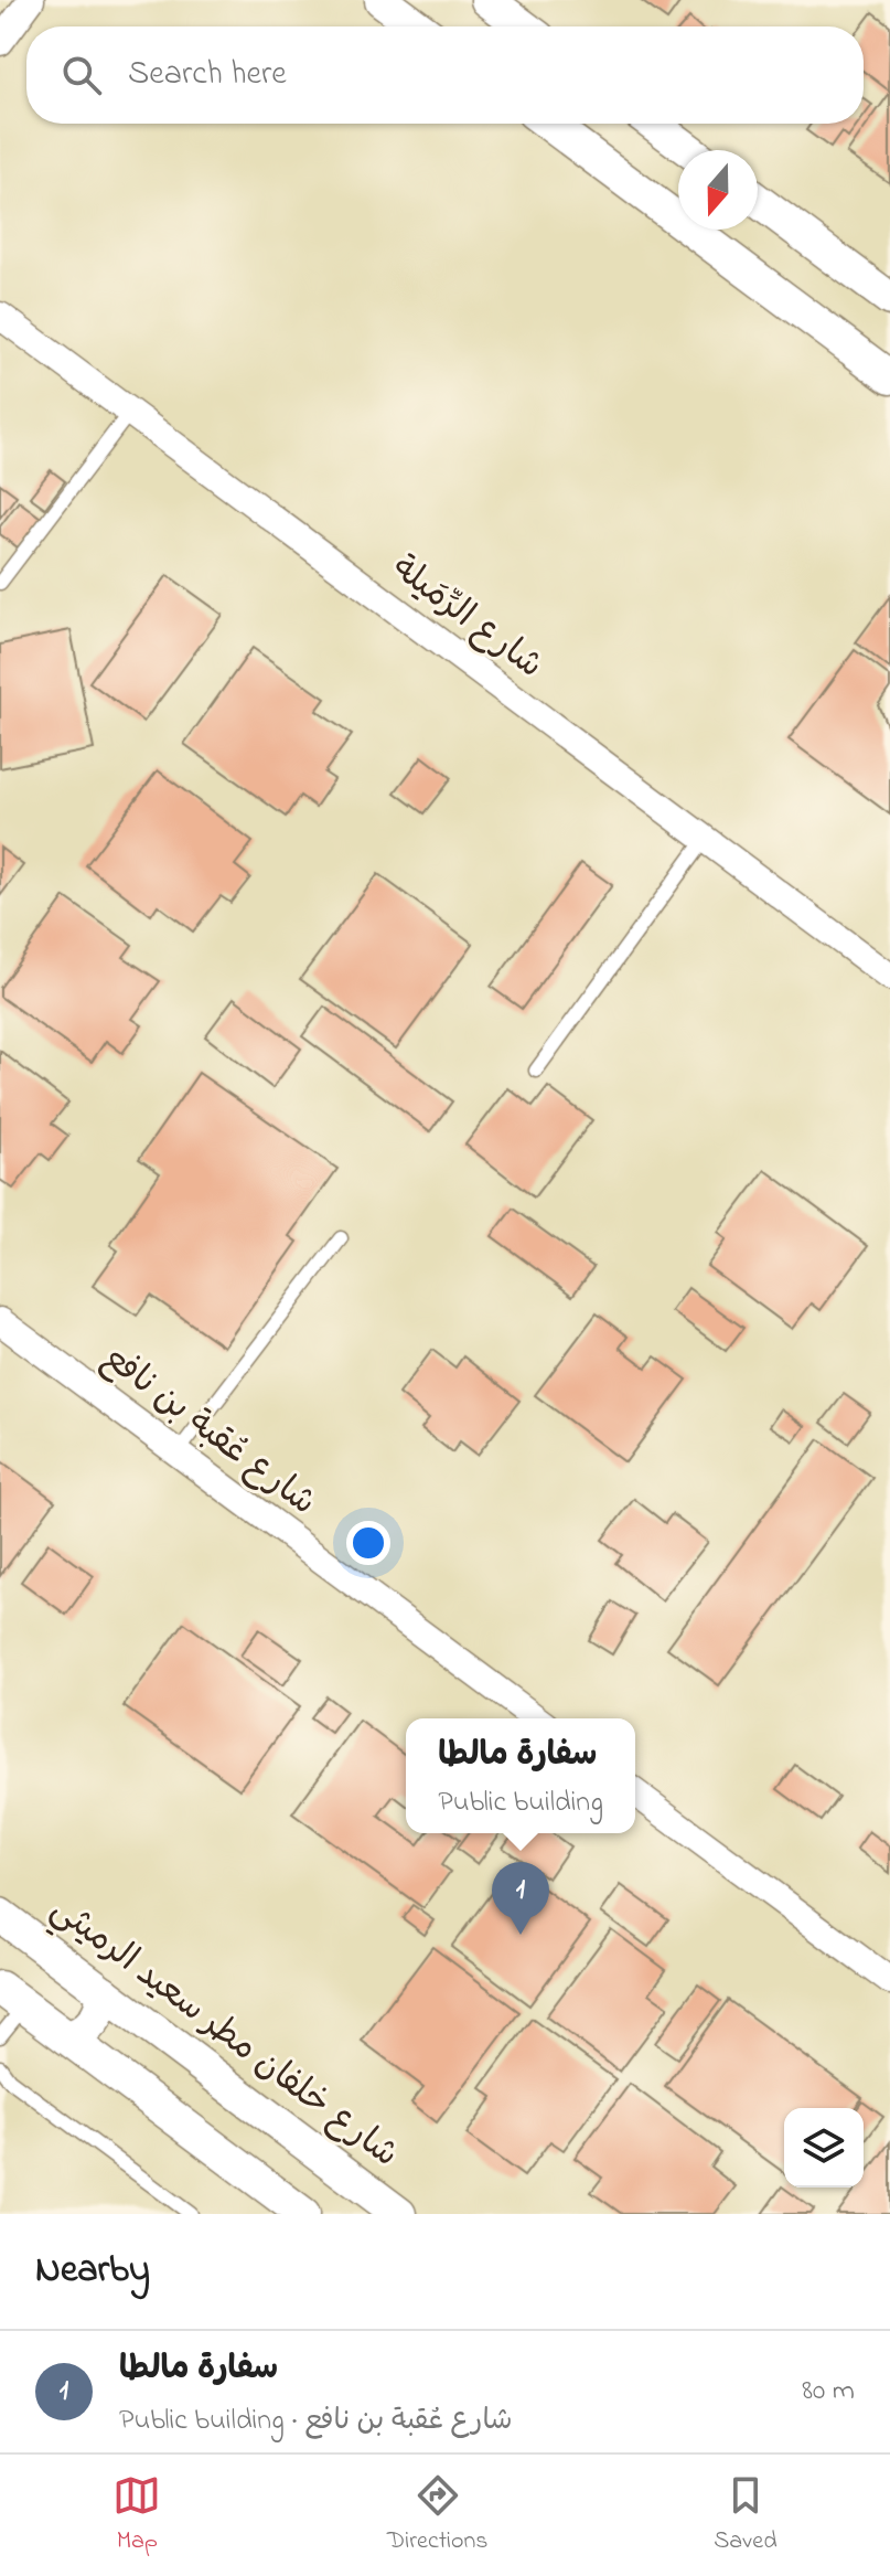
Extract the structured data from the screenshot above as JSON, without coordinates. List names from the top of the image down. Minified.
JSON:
{"streets":{"street":["شارع الرِّمَيلة","شارع عُقبة بن نافع","شارع خلفان مطر سعيد الرميثي"]},"north":"bottom","page":{"search":"Search here","popup":["سفارة مالطا","Public building"],"pins":"1","heading":"Nearby","list":[{"mark":"1","name":"سفارة مالطا","note":"Public building · شارع عُقبة بن نافع","value":"80 m"}],"nav":["Map","Directions","Saved"]}}
